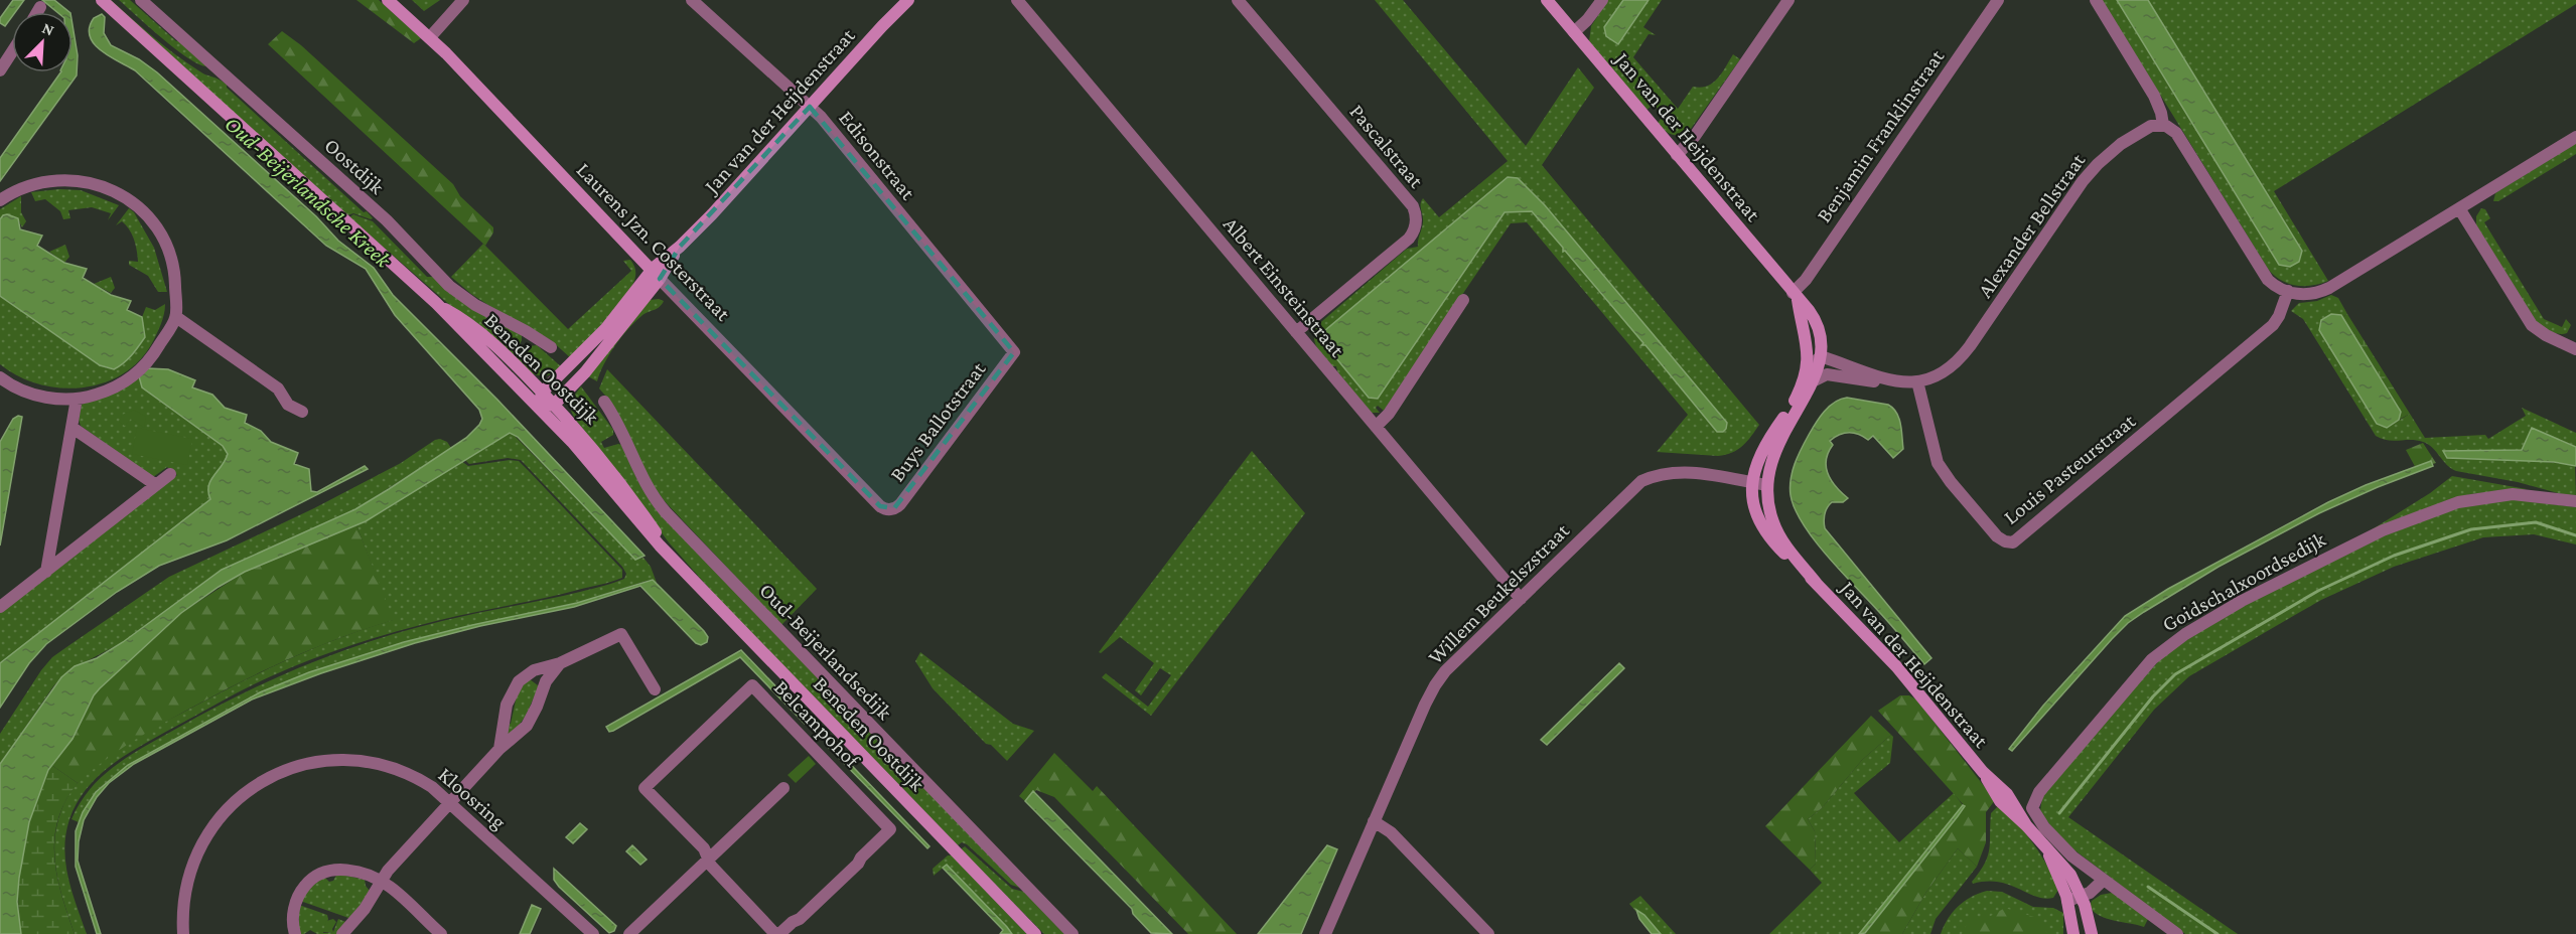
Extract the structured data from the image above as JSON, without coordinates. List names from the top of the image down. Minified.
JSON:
{"streets":{"street":["Jan van der Heijdenstraat","Benjamin Franklinstraat","Pascalstraat","Edisonstraat","Oostdijk","Alexander Bellstraat","Laurens Jzn. Costerstraat","Albert Einsteinstraat","Beneden Oostdijk","Buys Ballotstraat","Louis Pasteurstraat","Goidschalxoordsedijk","Willem Beukelszstraat","Oud-Beijerlandsedijk","Belcampohof","Kloosring"]},"crossings":[["Jan van der Heijdenstraat","Benjamin Franklinstraat"],["Jan van der Heijdenstraat","Edisonstraat"],["Jan van der Heijdenstraat","Alexander Bellstraat"],["Jan van der Heijdenstraat","Laurens Jzn. Costerstraat"],["Jan van der Heijdenstraat","Beneden Oostdijk"],["Jan van der Heijdenstraat","Willem Beukelszstraat"],["Pascalstraat","Albert Einsteinstraat"],["Edisonstraat","Buys Ballotstraat"],["Alexander Bellstraat","Louis Pasteurstraat"],["Laurens Jzn. Costerstraat","Buys Ballotstraat"],["Albert Einsteinstraat","Willem Beukelszstraat"]],"water":["Oud-Beijerlandsche Kreek"],"north":"top right"}
